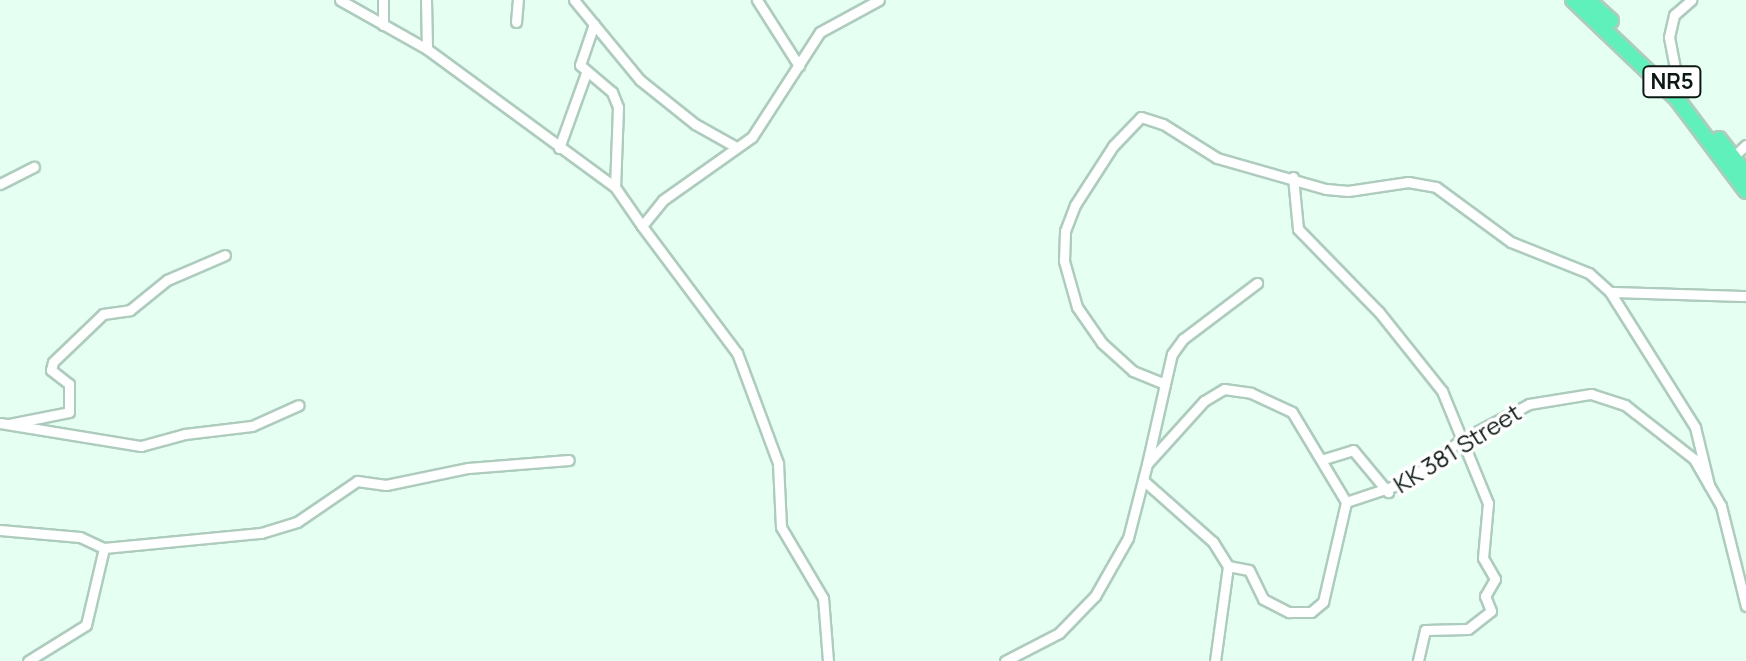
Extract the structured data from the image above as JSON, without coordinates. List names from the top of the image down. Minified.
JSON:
{"streets":{"highway":["NR5"],"street":["KK 381 Street"]}}
